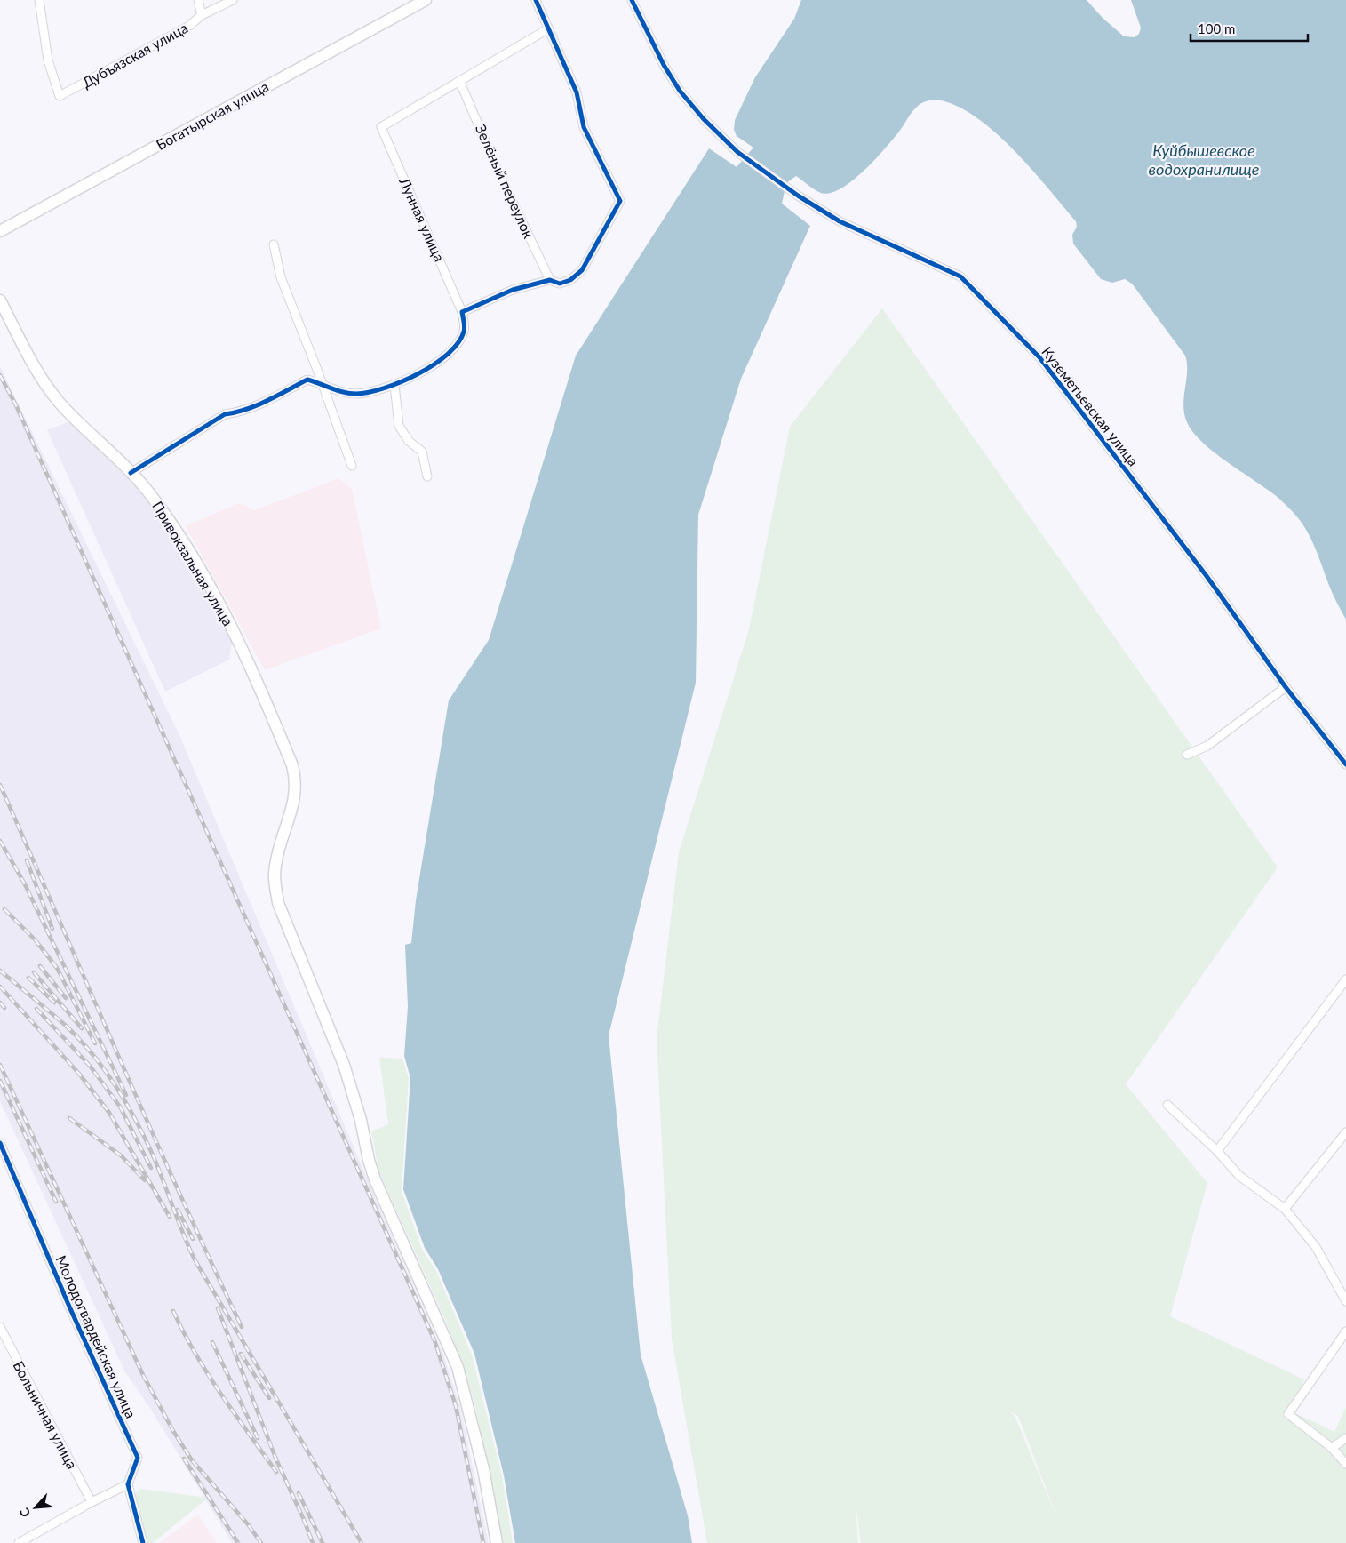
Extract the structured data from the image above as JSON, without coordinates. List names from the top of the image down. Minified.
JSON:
{"streets":{"main road":["Богатырская улица","Привокзальная улица"],"street":["Дубъязская улица","Зелёный переулок","Лунная улица","Куземетьевская улица","Молодогвардейская улица","Больничная улица"]},"crossings":[["Зелёный переулок","Лунная улица"]],"water":["Куйбышевское водохранилище"],"scale_bar":"100 m","north":"bottom left"}
